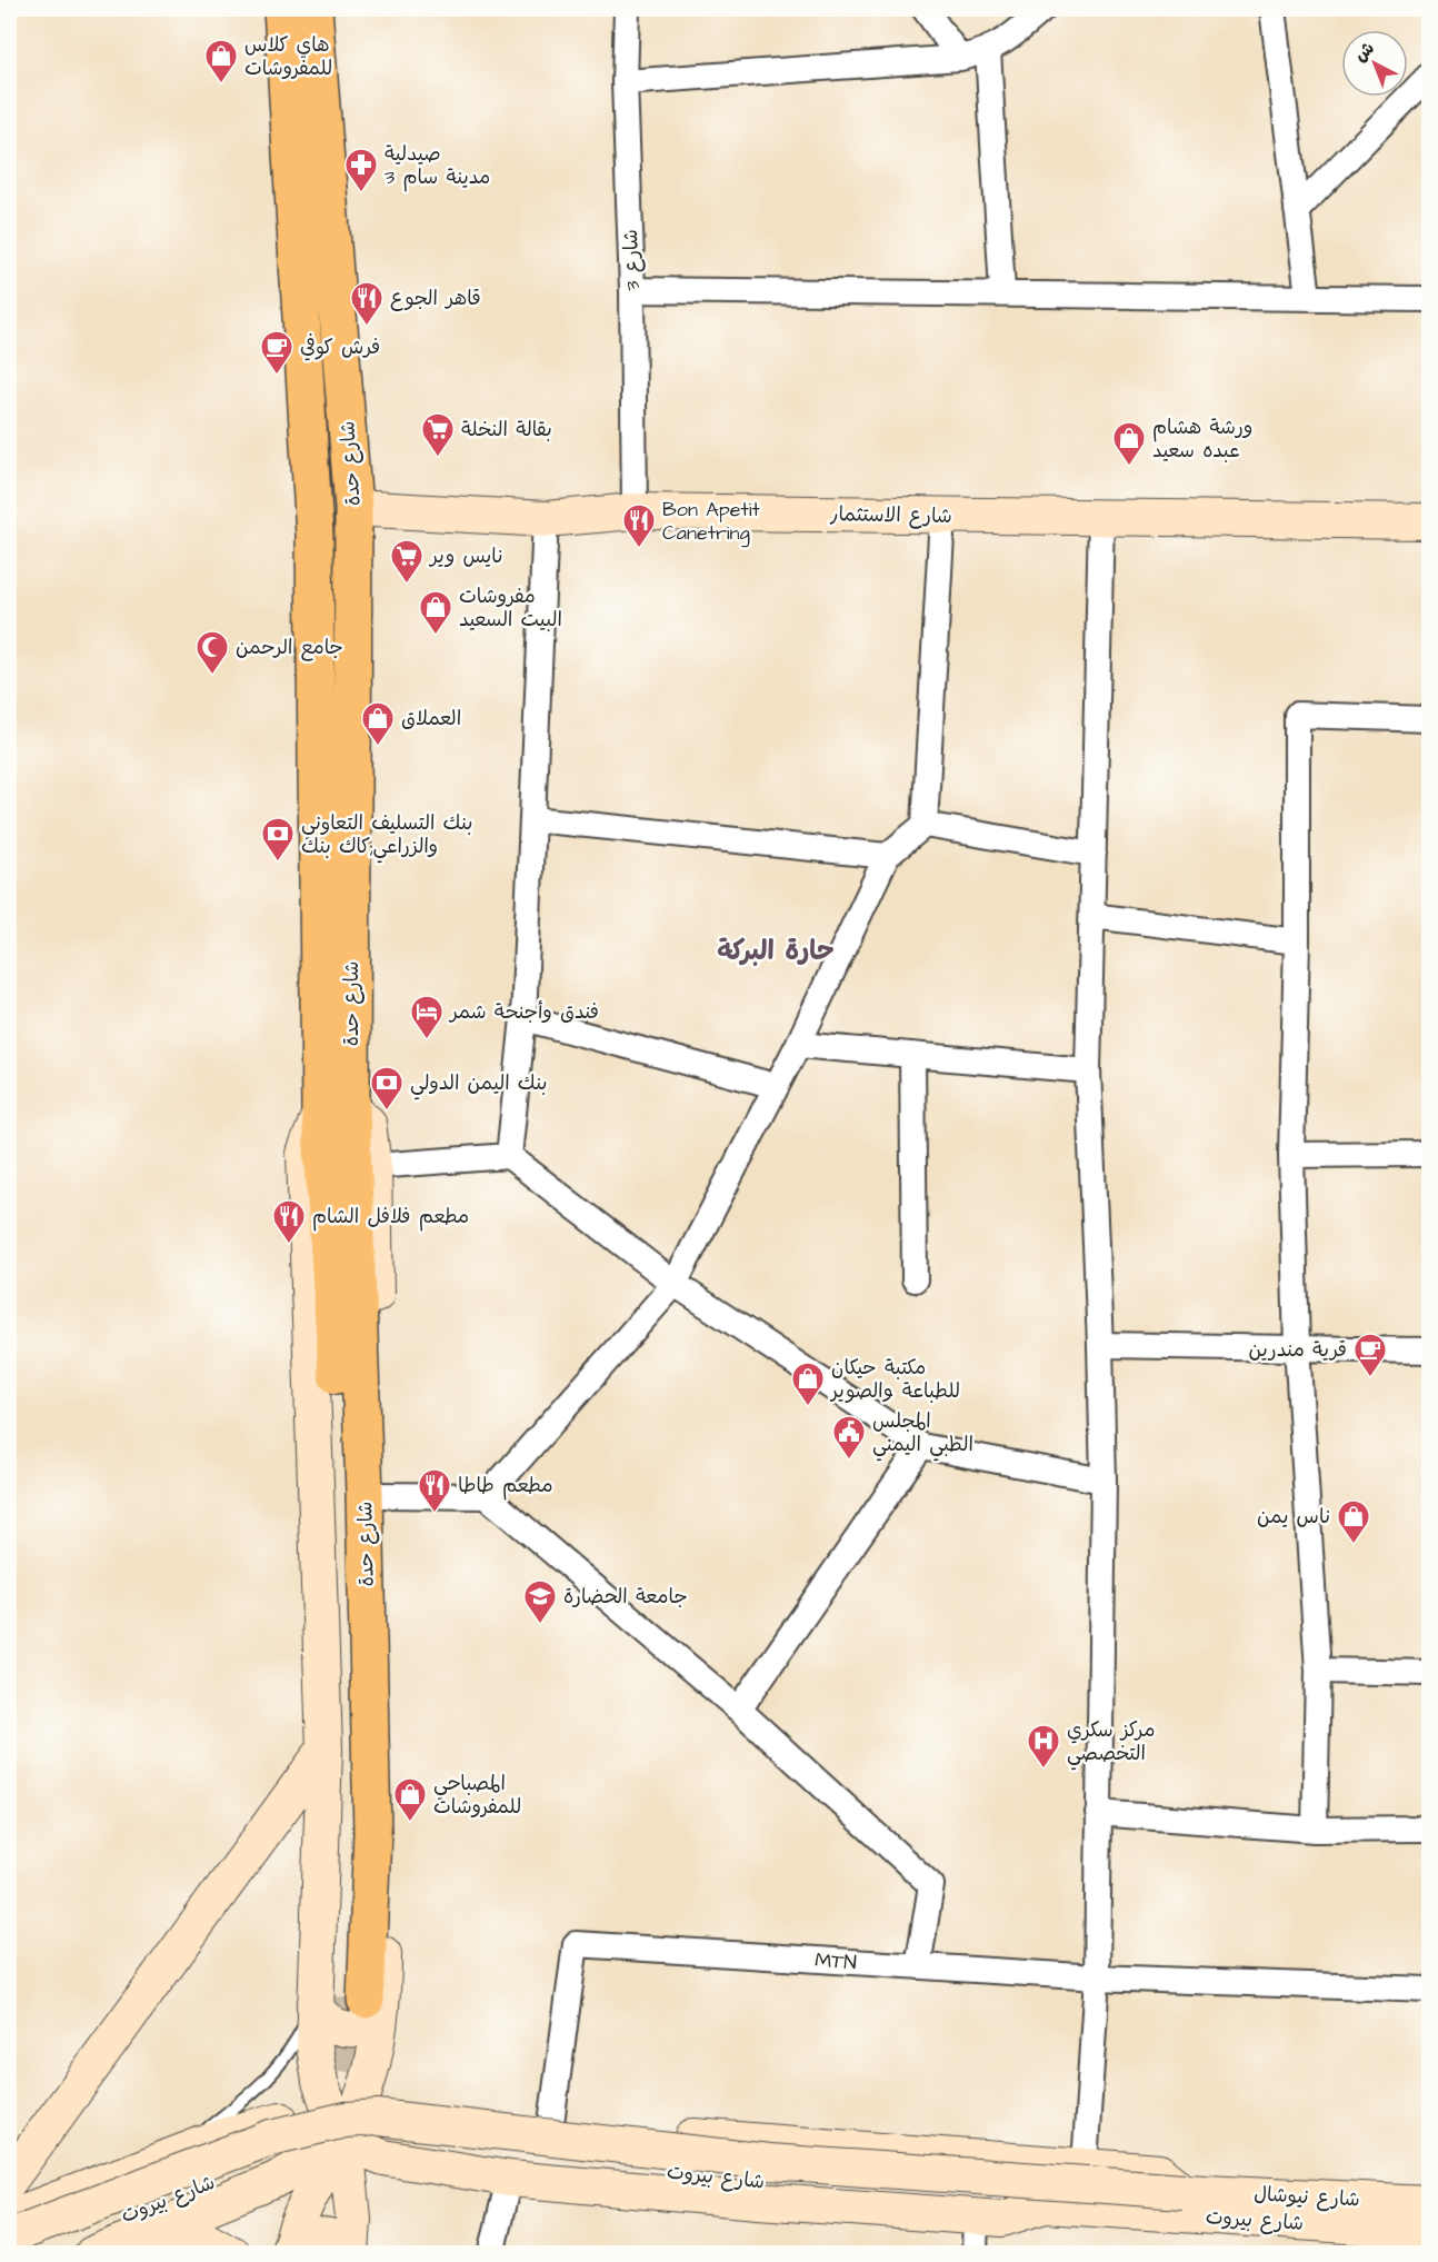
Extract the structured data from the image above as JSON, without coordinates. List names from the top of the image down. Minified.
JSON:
{"streets":{"main road":["شارع حدة"],"street":["شارع 3","شارع الاستثمار","MTN","شارع بيروت","شارع نيوشال"]},"crossings":[["شارع 3","شارع الاستثمار"],["شارع حدة","شارع الاستثمار"],["شارع بيروت","شارع نيوشال"]],"districts":["حارة البركة"],"places":{"shop":["هاي كلاس للمفروشات","ورشة هشام عبده سعيد","مفروشات البيت السعيد","العملاق","مكتبة حيكان للطباعة والصوير","ناس يمن","المصباحي للمفروشات"],"pharmacy":["صيدلية مدينة سام 3"],"restaurant":["قاهر الجوع","Bon Apetit Canetring","مطعم فلافل الشام","مطعم طاطا"],"cafe":["فرش كوفي","قرية مندرين"],"supermarket":["بقالة النخلة","نايس وير"],"mosque":["جامع الرحمن"],"bank":["بنك التسليف التعاوني والزراعي;كاك بنك","بنك اليمن الدولي"],"hotel":["فندق وأجنحة شمر"],"public building":["المجلس الطبي اليمني"],"school or university":["جامعة الحضارة"],"hospital":["مركز سكري التخصصي"]},"north":"top left"}
